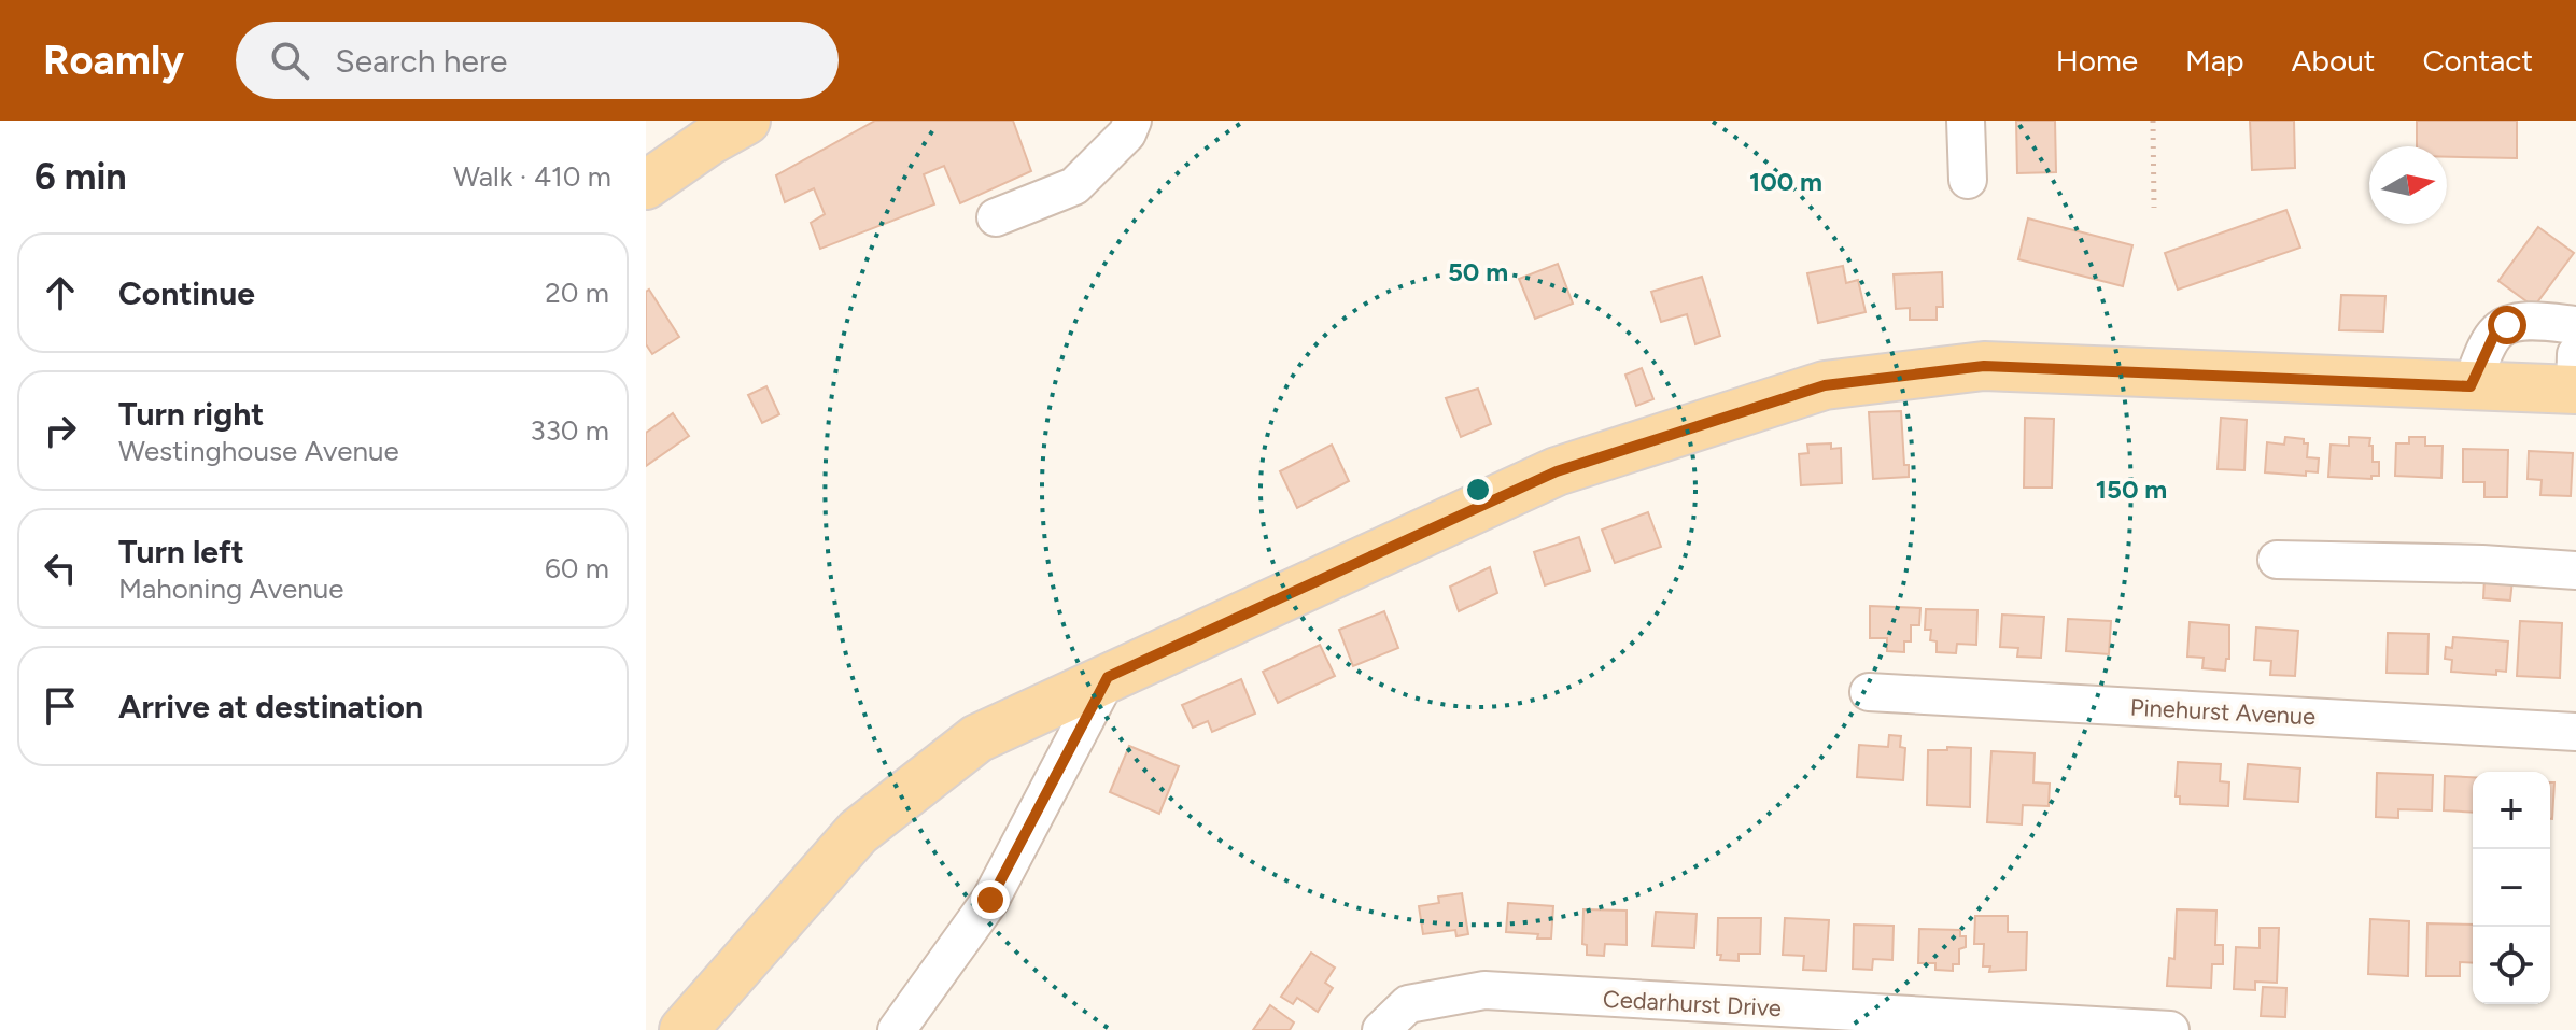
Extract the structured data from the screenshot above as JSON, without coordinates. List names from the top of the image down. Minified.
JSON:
{"streets":{"street":["Pinehurst Avenue","Cedarhurst Drive"]},"north":"right","page":{"header":"Roamly","search":"Search here","nav":["Home","Map","About","Contact"],"heading":["6 min","Walk · 410 m"],"list":[["Continue","20 m"],["Turn right","Westinghouse Avenue","330 m"],["Turn left","Mahoning Avenue","60 m"],"Arrive at destination"],"map_buttons":["+","−"]},"rings":["100 m","50 m","150 m"]}
